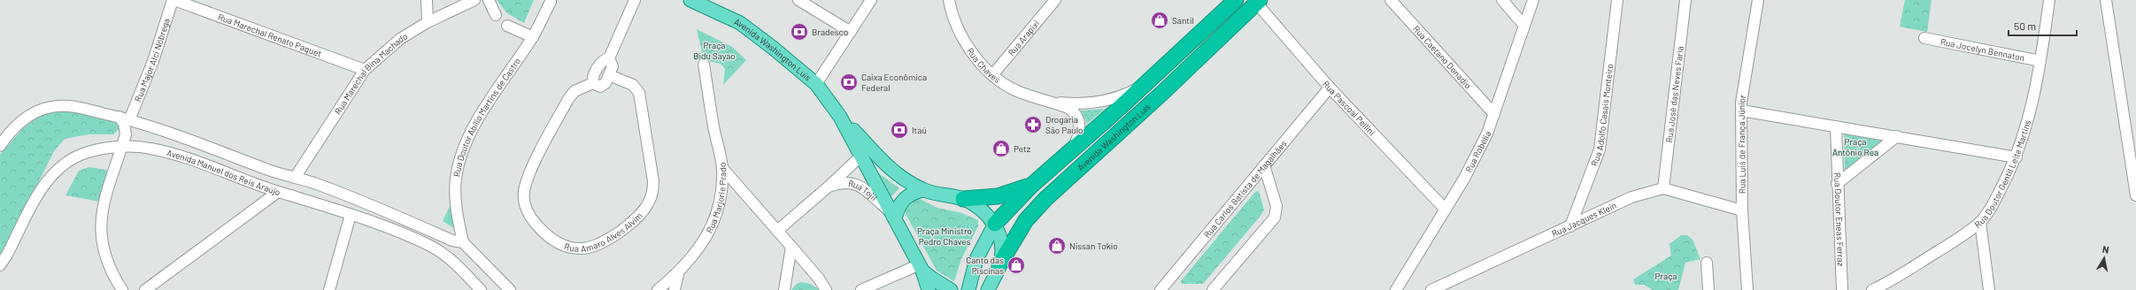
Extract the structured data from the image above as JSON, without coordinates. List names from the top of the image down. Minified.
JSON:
{"streets":{"highway":["Avenida Washington Luís"],"street":["Rua Marechal Renato Paquet","Rua Arapixi","Rua Jocelyn Bennaton","Rua Caetano Donadio","Rua Major Alci Nóbrega","Rua Chaves","Rua Marechal Bina Machado","Rua José das Neves Faria","Rua Pascoal Pellini","Rua Adolfo Casais Monteiro","Rua Doutor Abílio Martins de Castro","Rua Luis de França Júnior","Rua Robélia","Rua Doutor Gentil Leite Martins","Avenida Manuel dos Reis Araújo","Rua Carlos Batista de Magalhães","Rua Tojil","Rua Marjorie Prado","Rua Jacques Klein","Rua Doutor Eneas Ferraz","Rua Amaro Alves Alvim"]},"crossings":[["Rua Marechal Renato Paquet","Rua Major Alci Nóbrega"],["Rua Marechal Renato Paquet","Rua Marechal Bina Machado"],["Rua Arapixi","Rua Chaves"],["Avenida Washington Luís","Rua Chaves"],["Avenida Washington Luís","Rua Pascoal Pellini"],["Avenida Washington Luís","Rua Tojil"],["Rua Jocelyn Bennaton","Rua Doutor Gentil Leite Martins"],["Rua Caetano Donadio","Rua Robélia"],["Rua Major Alci Nóbrega","Avenida Manuel dos Reis Araújo"],["Rua Marechal Bina Machado","Avenida Manuel dos Reis Araújo"],["Rua José das Neves Faria","Rua Jacques Klein"],["Rua Pascoal Pellini","Rua Robélia"],["Rua Pascoal Pellini","Rua Carlos Batista de Magalhães"],["Rua Adolfo Casais Monteiro","Rua Jacques Klein"],["Rua Doutor Abílio Martins de Castro","Avenida Manuel dos Reis Araújo"]],"parks":["Praça Bidu Sayao","Praça Antônio Rea","Praça Ministro Pedro Chaves","Praça"],"places":{"shop":["Santil","Petz","Nissan Tokio","Canto das Piscinas"],"bank":["Bradesco","Caixa Econômica Federal","Itaú"],"pharmacy":["Drogaria São Paulo"]},"scale_bar":"50 m","north":"top"}
